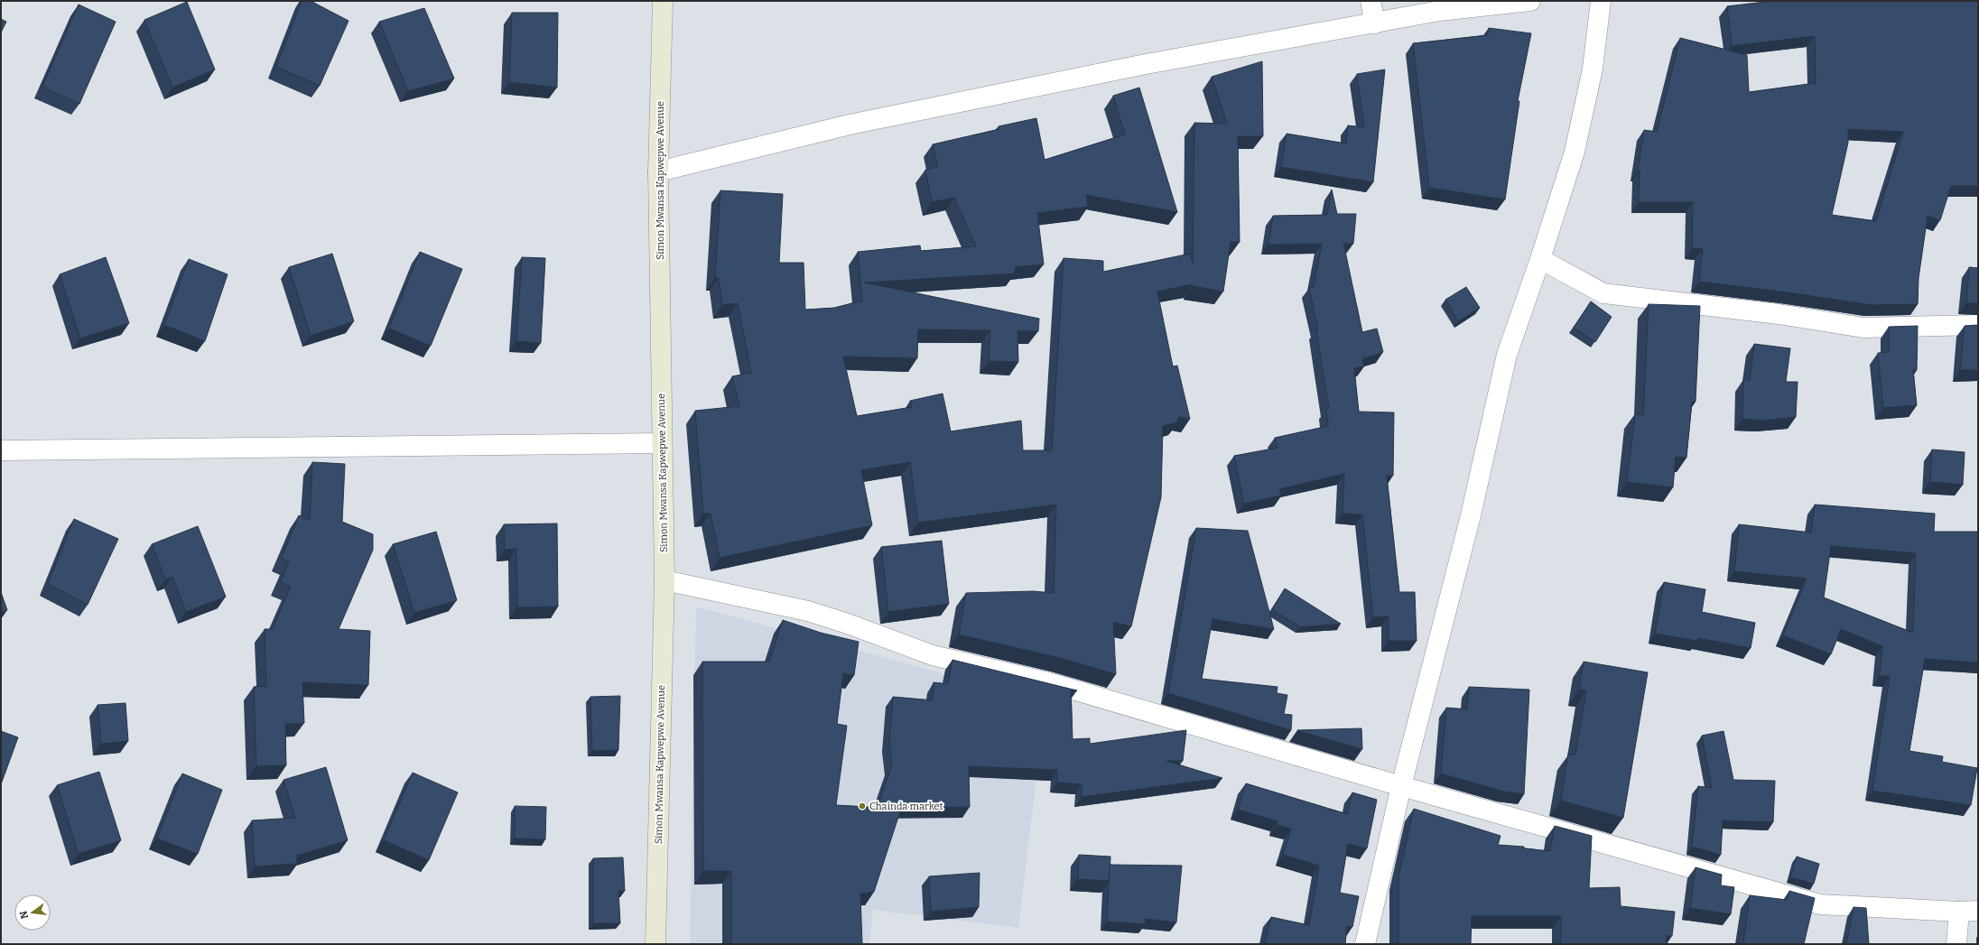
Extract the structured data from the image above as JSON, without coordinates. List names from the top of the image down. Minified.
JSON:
{"streets":{"main road":["Simon Mwansa Kapwepwe Avenue"]},"places":["Chainda market"],"north":"left"}
